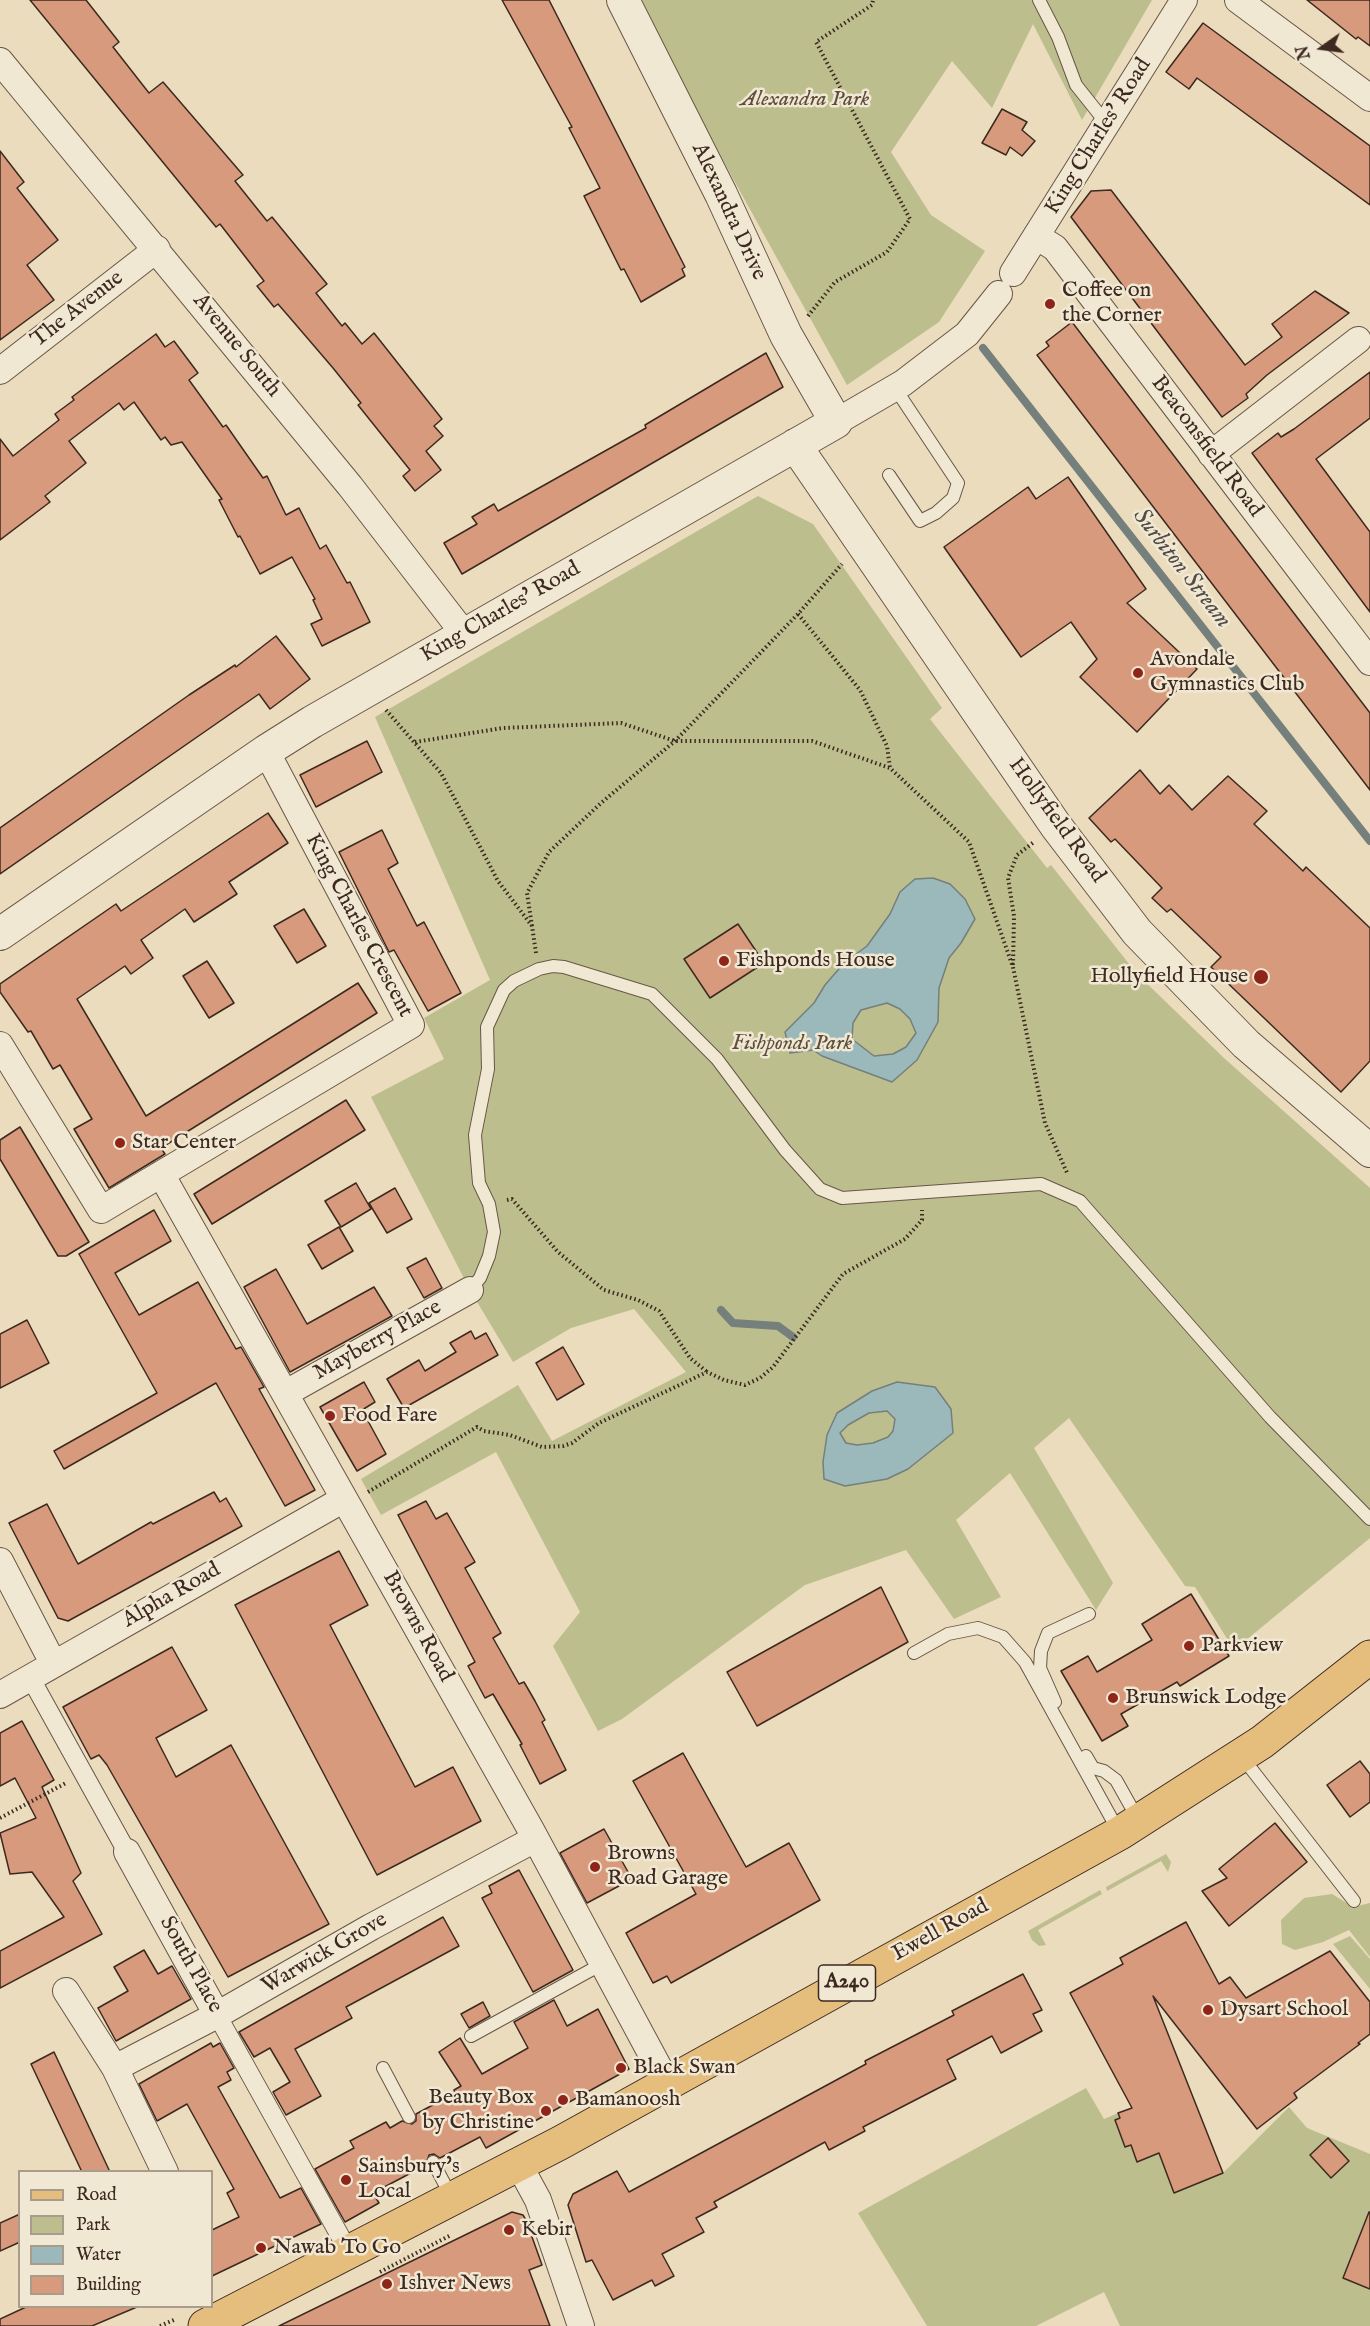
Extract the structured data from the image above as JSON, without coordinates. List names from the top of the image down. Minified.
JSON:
{"streets":{"main road":["Ewell Road","A240"],"street":["King Charles' Road","Alexandra Drive","The Avenue","Avenue South","Beaconsfield Road","Hollyfield Road","King Charles Crescent","Mayberry Place","Alpha Road","Browns Road","Warwick Grove","South Place"]},"crossings":[["King Charles' Road","Alexandra Drive"],["King Charles' Road","Avenue South"],["King Charles' Road","Beaconsfield Road"],["King Charles' Road","Hollyfield Road"],["King Charles' Road","King Charles Crescent"],["The Avenue","Avenue South"],["King Charles Crescent","Browns Road"],["Mayberry Place","Browns Road"],["Alpha Road","Browns Road"],["Alpha Road","South Place"],["Browns Road","Ewell Road"],["Browns Road","Warwick Grove"],["Ewell Road","South Place"],["Warwick Grove","South Place"]],"water":["Surbiton Stream"],"parks":["Alexandra Park","Fishponds Park"],"places":["Coffee on the Corner","Avondale Gymnastics Club","Fishponds House","Hollyfield House","Star Center","Food Fare","Parkview","Brunswick Lodge","Browns Road Garage","Dysart School","Black Swan","Bamanoosh","Beauty Box by Christine","Sainsbury's Local","Kebir","Nawab To Go","Ishver News"],"legend":["Road","Park","Water","Building"],"north":"left"}
